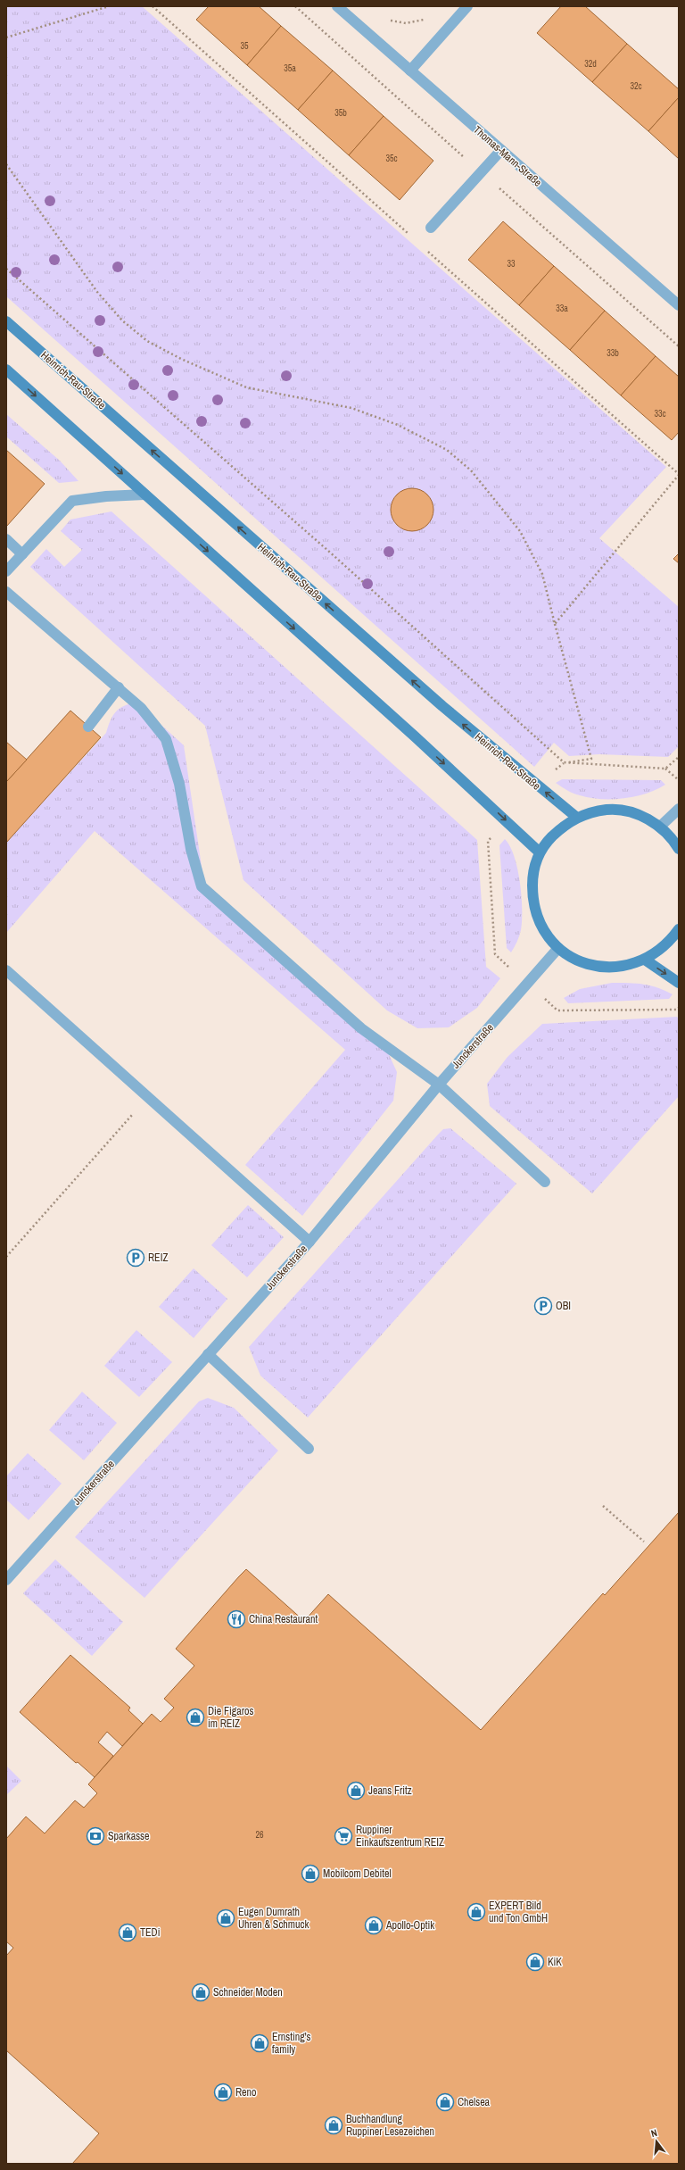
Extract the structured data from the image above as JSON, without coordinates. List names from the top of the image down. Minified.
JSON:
{"streets":{"main road":["Heinrich-Rau-Straße"],"street":["Thomas-Mann-Straße","Junckerstraße"]},"places":{"parking":["REIZ","OBI"],"restaurant":["China Restaurant"],"shop":["Die Figaros im REIZ","Jeans Fritz","Mobilcom Debitel","EXPERT Bild und Ton GmbH","Eugen Dumrath Uhren & Schmuck","Apollo-Optik","TEDi","KiK","Schneider Moden","Ernsting's family","Reno","Chelsea","Buchhandlung Ruppiner Lesezeichen"],"bank":["Sparkasse"],"supermarket":["Ruppiner Einkaufszentrum REIZ"]},"house_numbers":["35","32d","35a","32c","35b","35c","33","33a","33b","33c","26"],"north":"top"}
